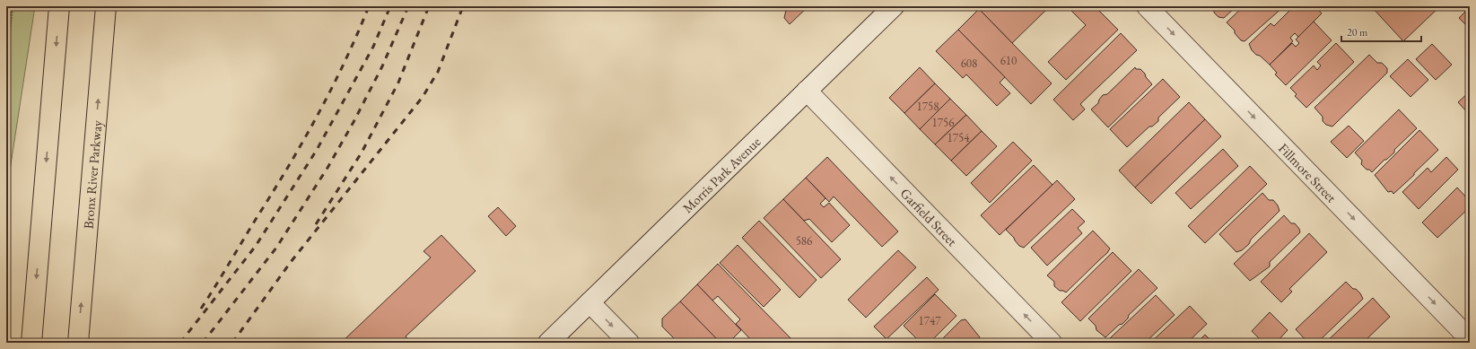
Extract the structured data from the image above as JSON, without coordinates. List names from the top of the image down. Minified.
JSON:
{"streets":{"highway":["Bronx River Parkway"],"street":["Fillmore Street","Morris Park Avenue","Garfield Street"]},"crossings":[["Morris Park Avenue","Garfield Street"]],"one_way":["Fillmore Street","Garfield Street"],"house_numbers":["610","608","1758","1756","1754","586","1747"],"scale_bar":"20 m"}
